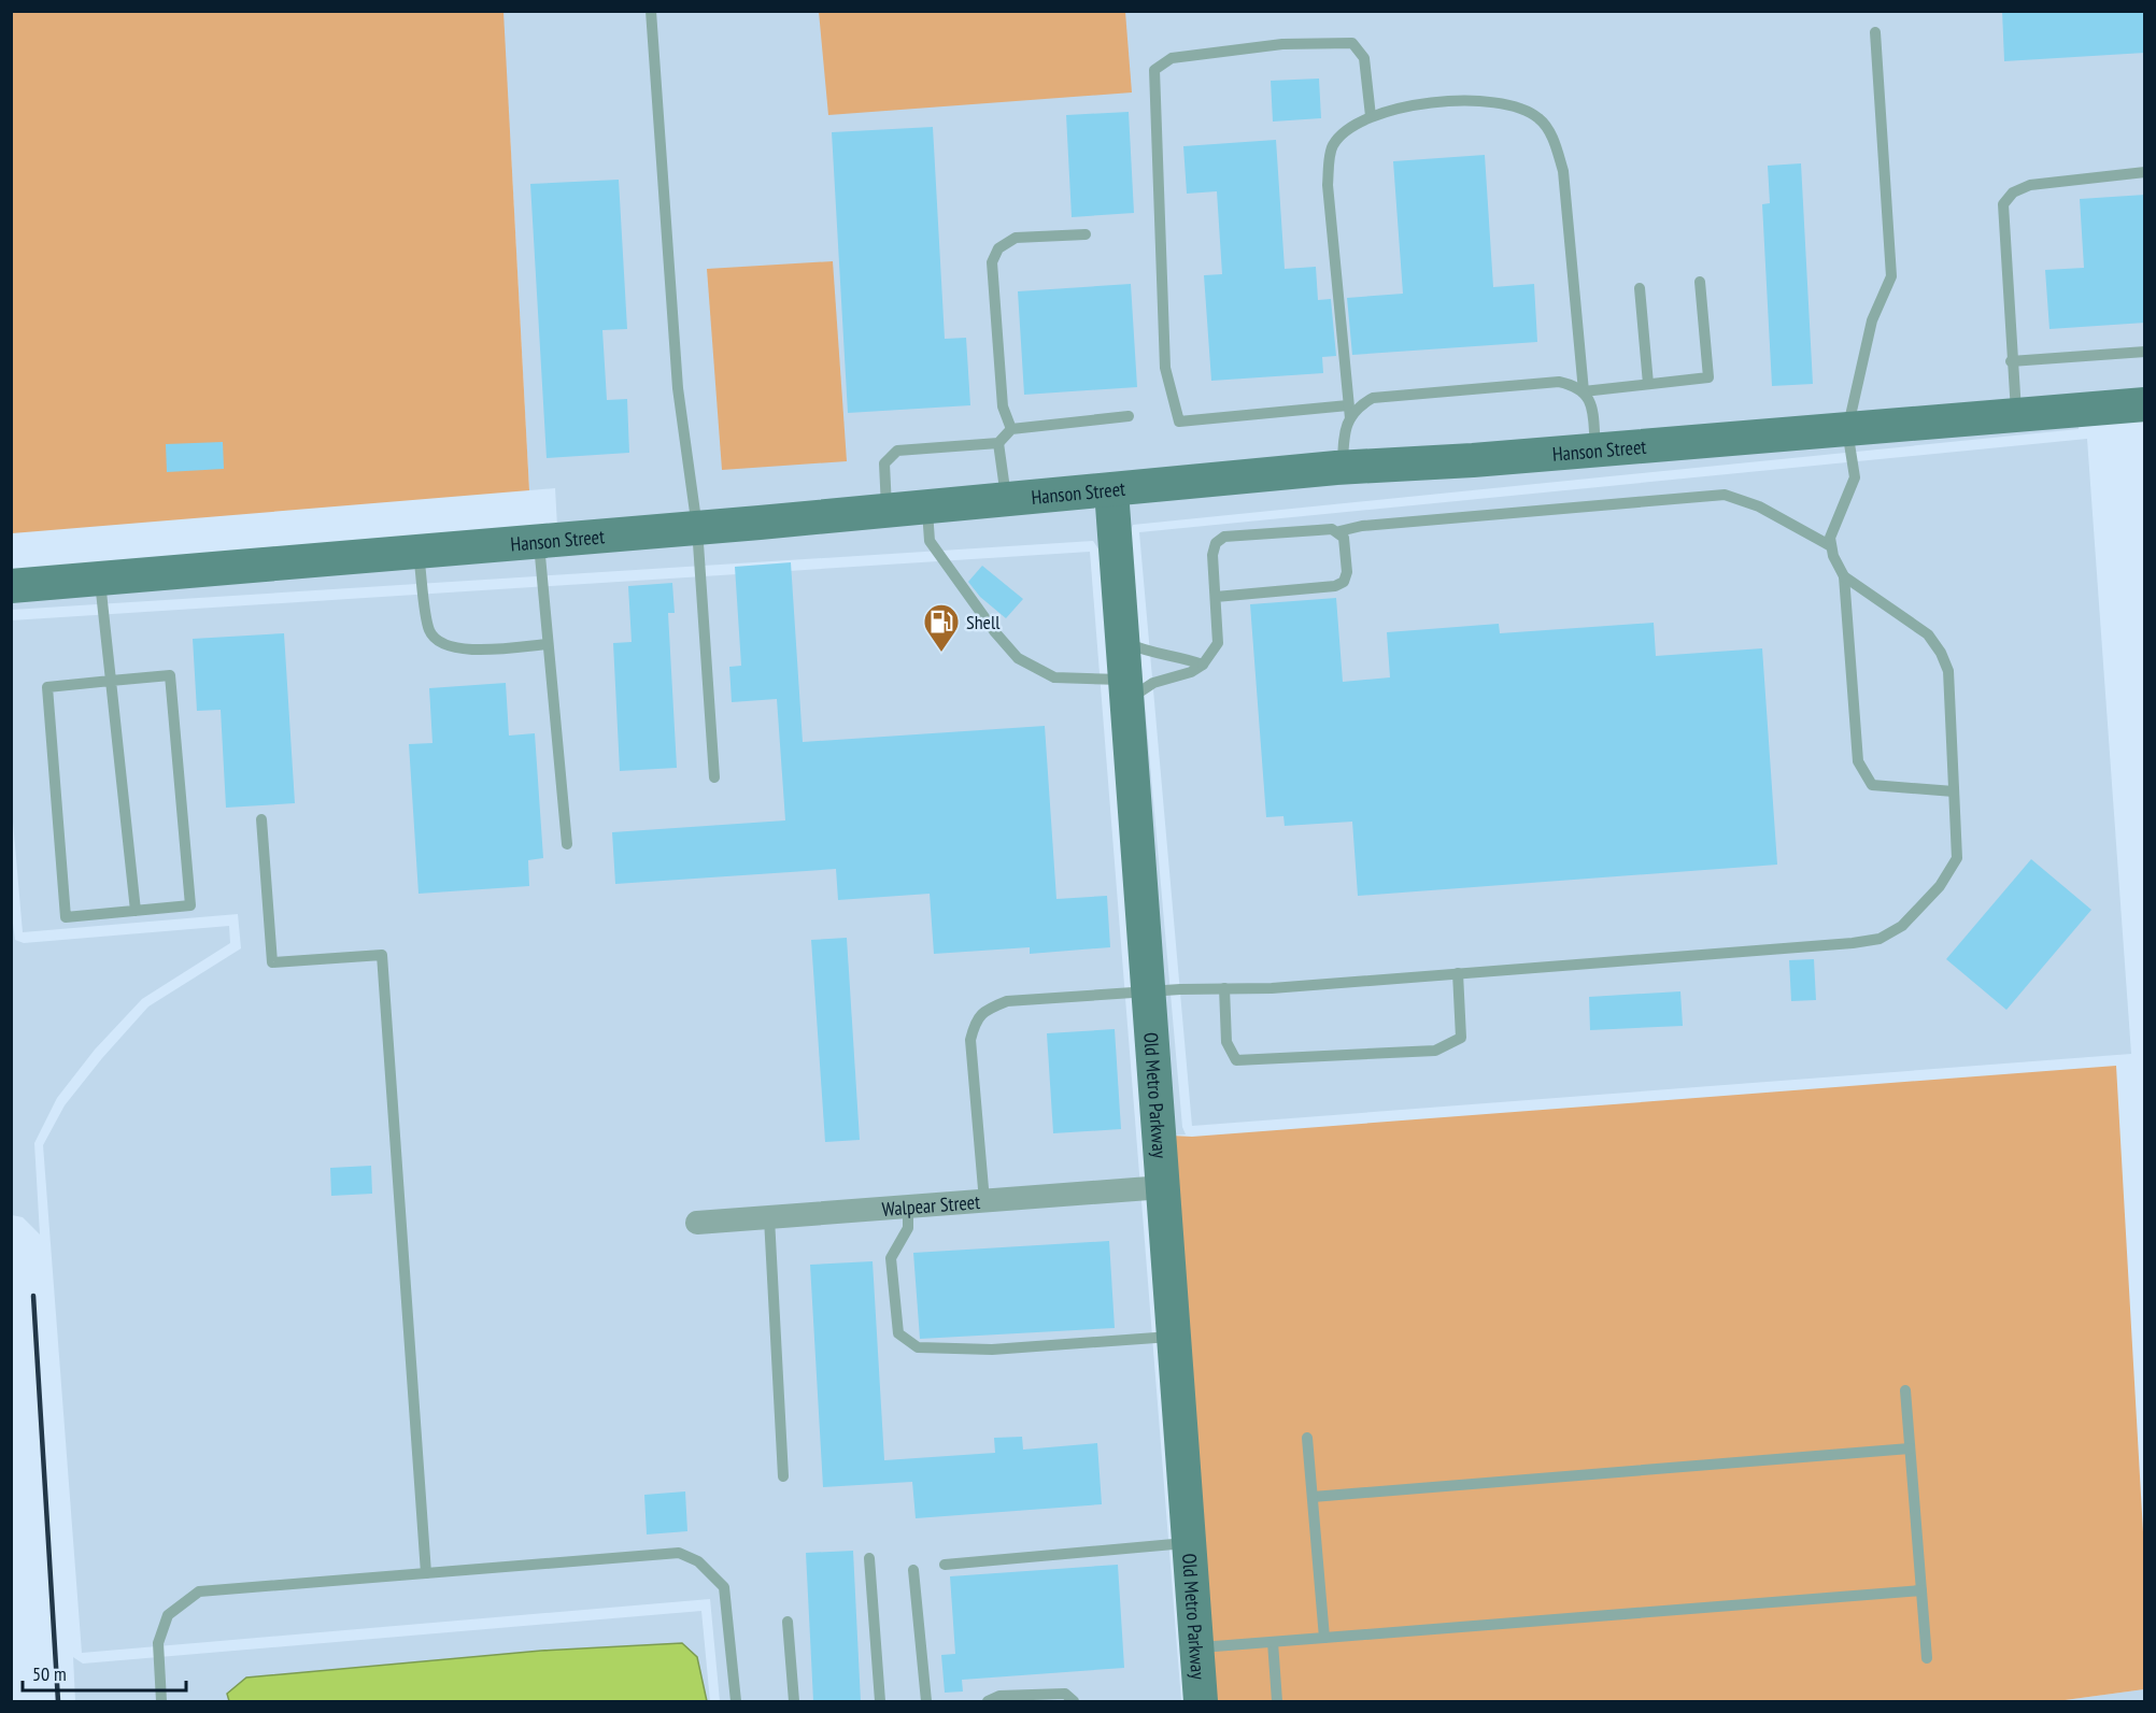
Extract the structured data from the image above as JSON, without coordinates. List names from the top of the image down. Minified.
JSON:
{"streets":{"street":["Hanson Street","Old Metro Parkway","Walpear Street"]},"crossings":[["Hanson Street","Old Metro Parkway"],["Old Metro Parkway","Walpear Street"]],"places":{"fuel station":["Shell"]},"scale_bar":"50 m"}
